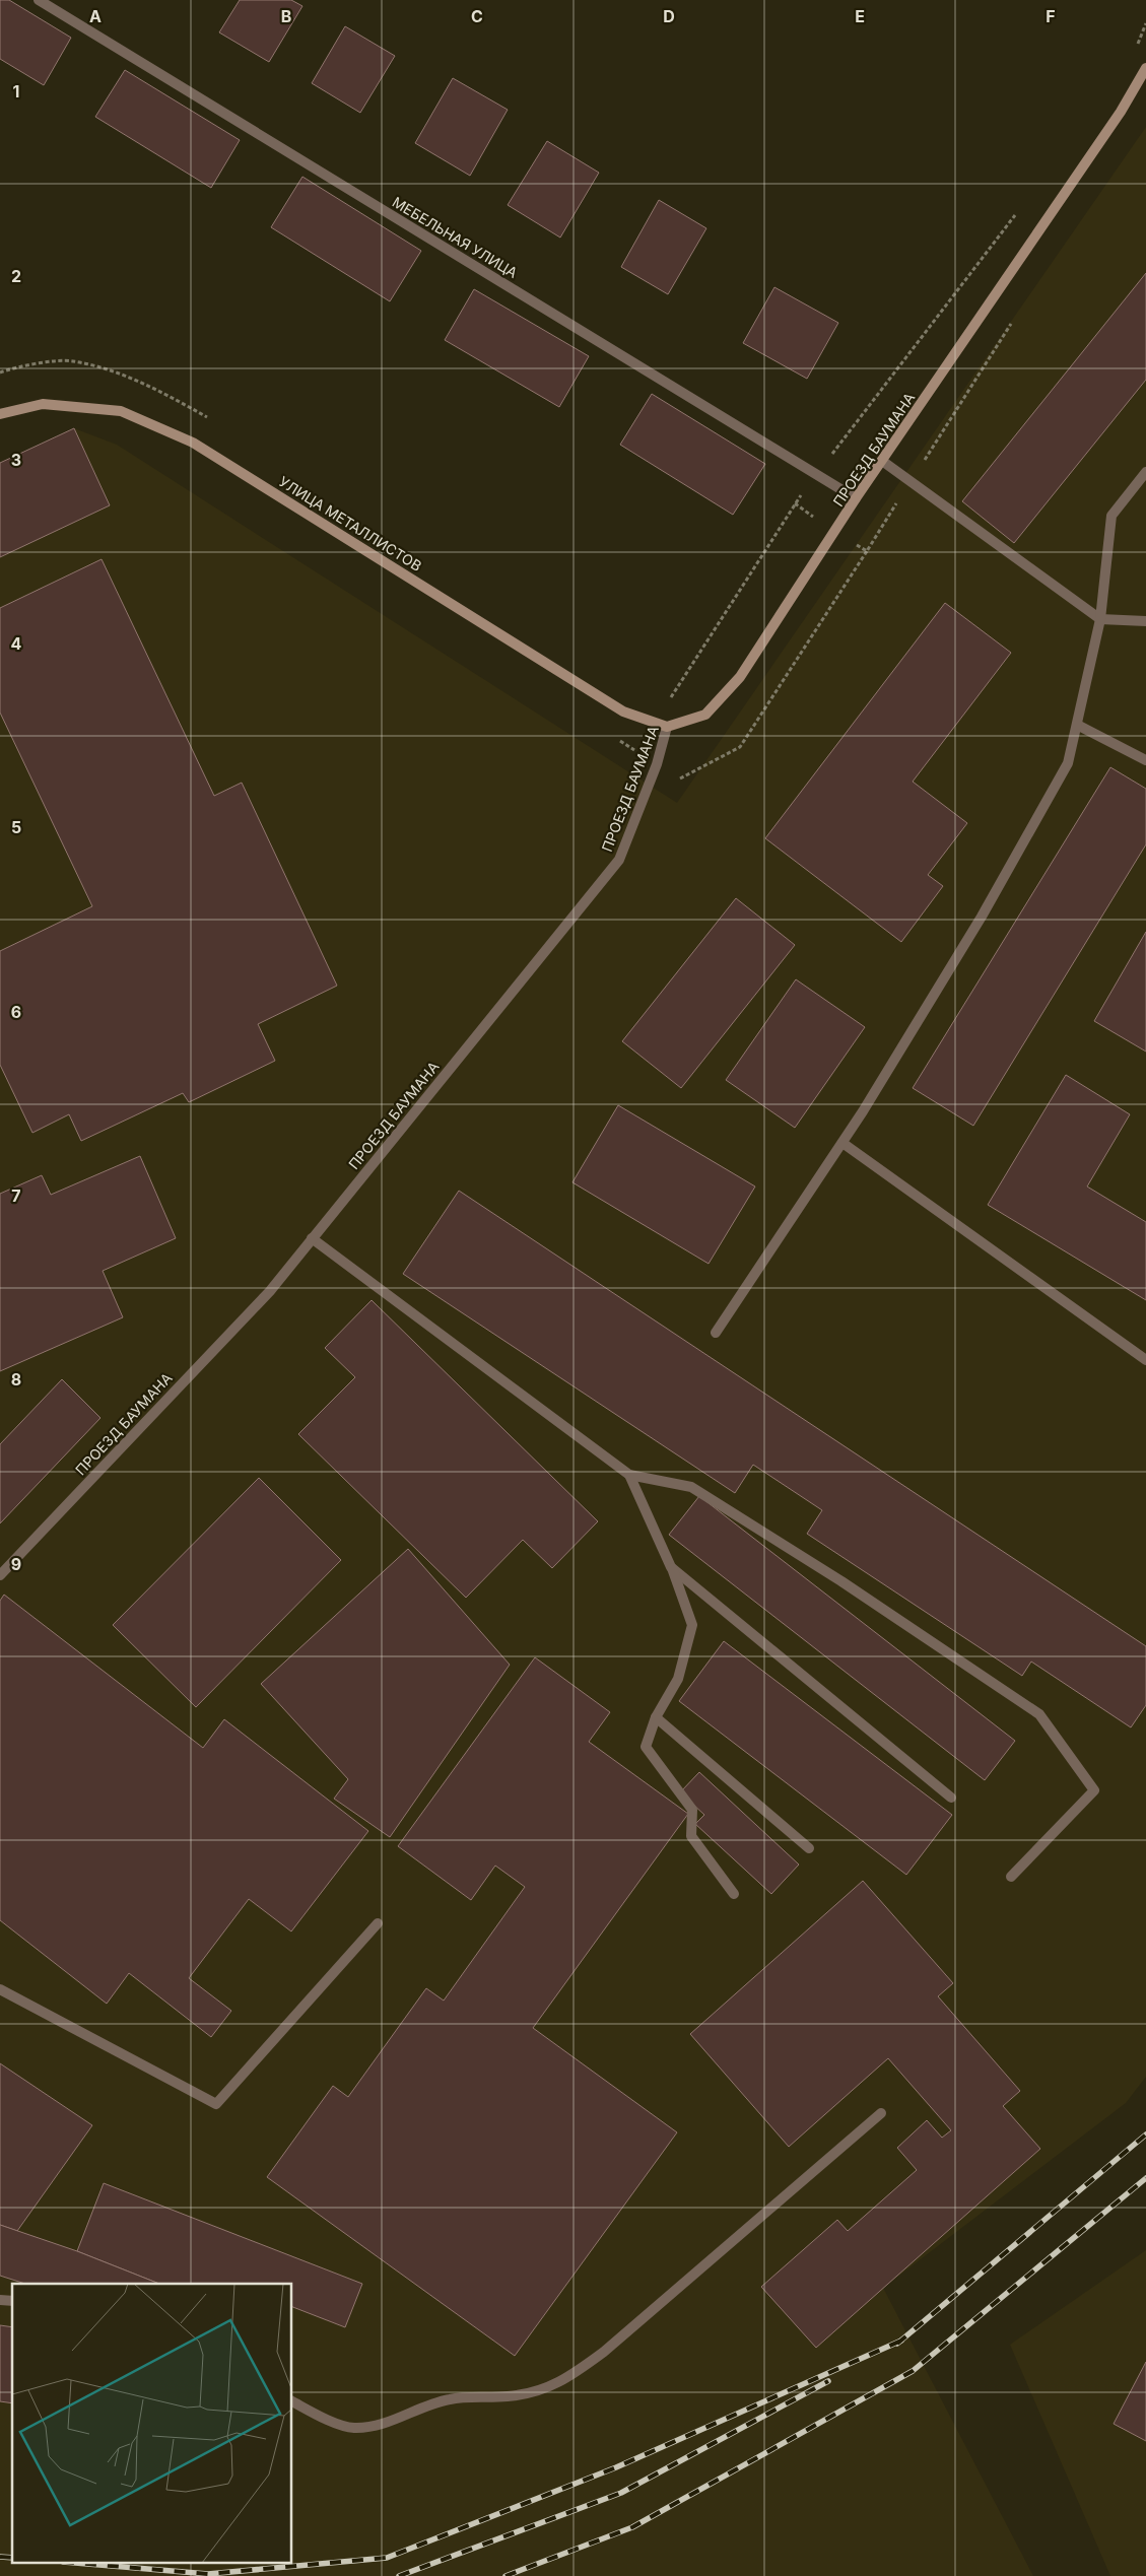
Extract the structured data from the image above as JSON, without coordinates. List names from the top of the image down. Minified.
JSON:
{"streets":{"street":["МЕБЕЛЬНАЯ УЛИЦА","ПРОЕЗД БАУМАНА","УЛИЦА МЕТАЛЛИСТОВ"]},"crossings":[["МЕБЕЛЬНАЯ УЛИЦА","ПРОЕЗД БАУМАНА"],["ПРОЕЗД БАУМАНА","УЛИЦА МЕТАЛЛИСТОВ"]],"grid":{"columns":["A","B","C","D","E","F"],"rows":["1","2","3","4","5","6","7","8","9"]}}
